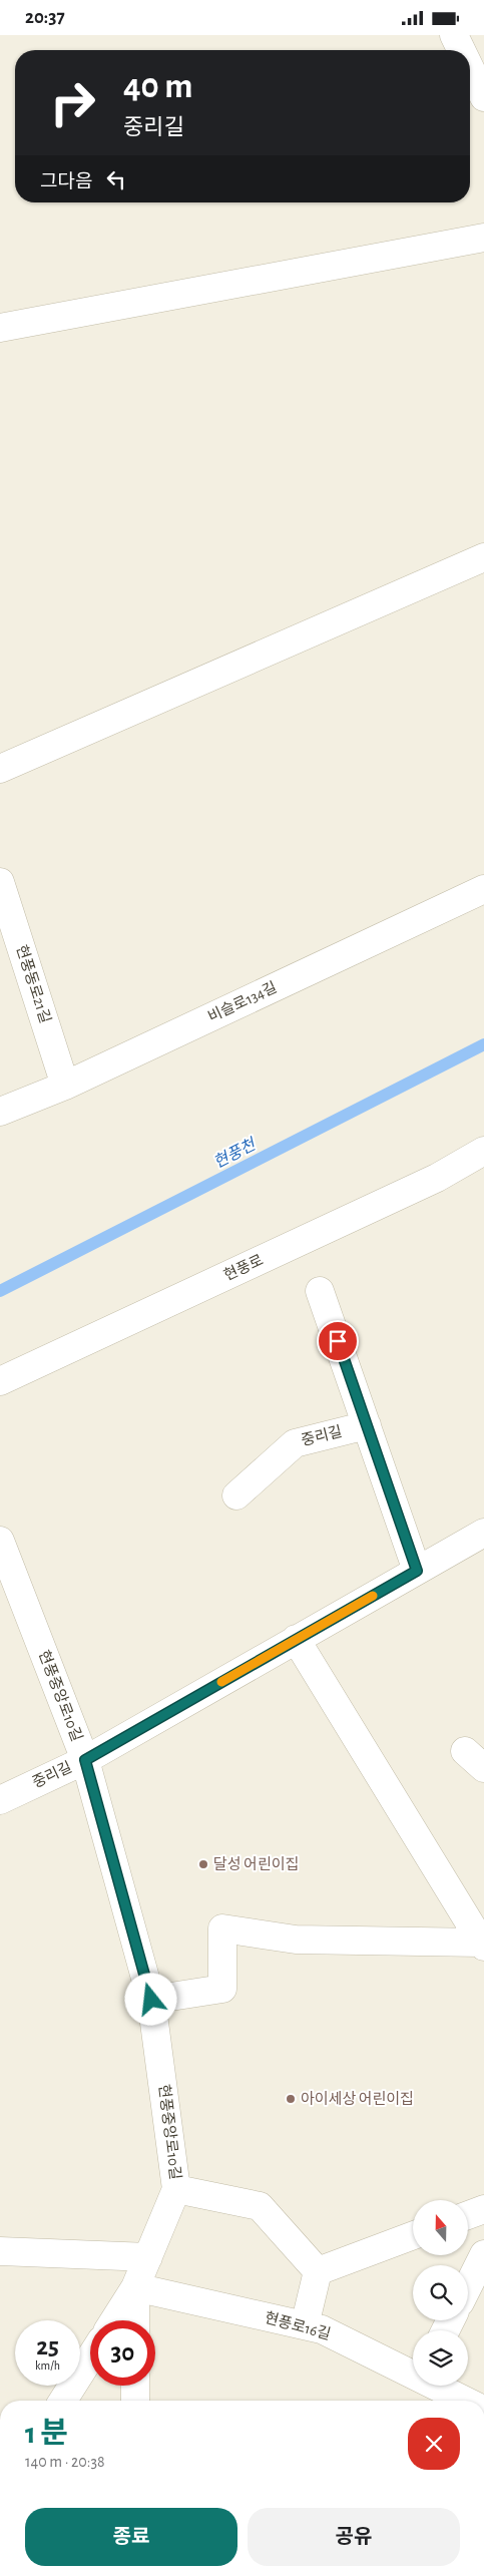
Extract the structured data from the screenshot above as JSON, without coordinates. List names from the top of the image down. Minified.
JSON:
{"streets":{"street":["현풍동로21길","비슬로134길","현풍로","중리길","현풍중앙로10길","현풍로16길"]},"crossings":[["현풍동로21길","비슬로134길"],["중리길","현풍중앙로10길"],["현풍중앙로10길","현풍로16길"]],"water":["현풍천"],"places":["달성 어린이집","아이세상 어린이집"],"north":"top","page":{"status":"20:37","turn":["40 m","중리길"],"then":"그다음","speed":"25 km/h","limit":"30","heading":["1 분","140 m · 20:38"],"buttons":["종료","공유"]}}
